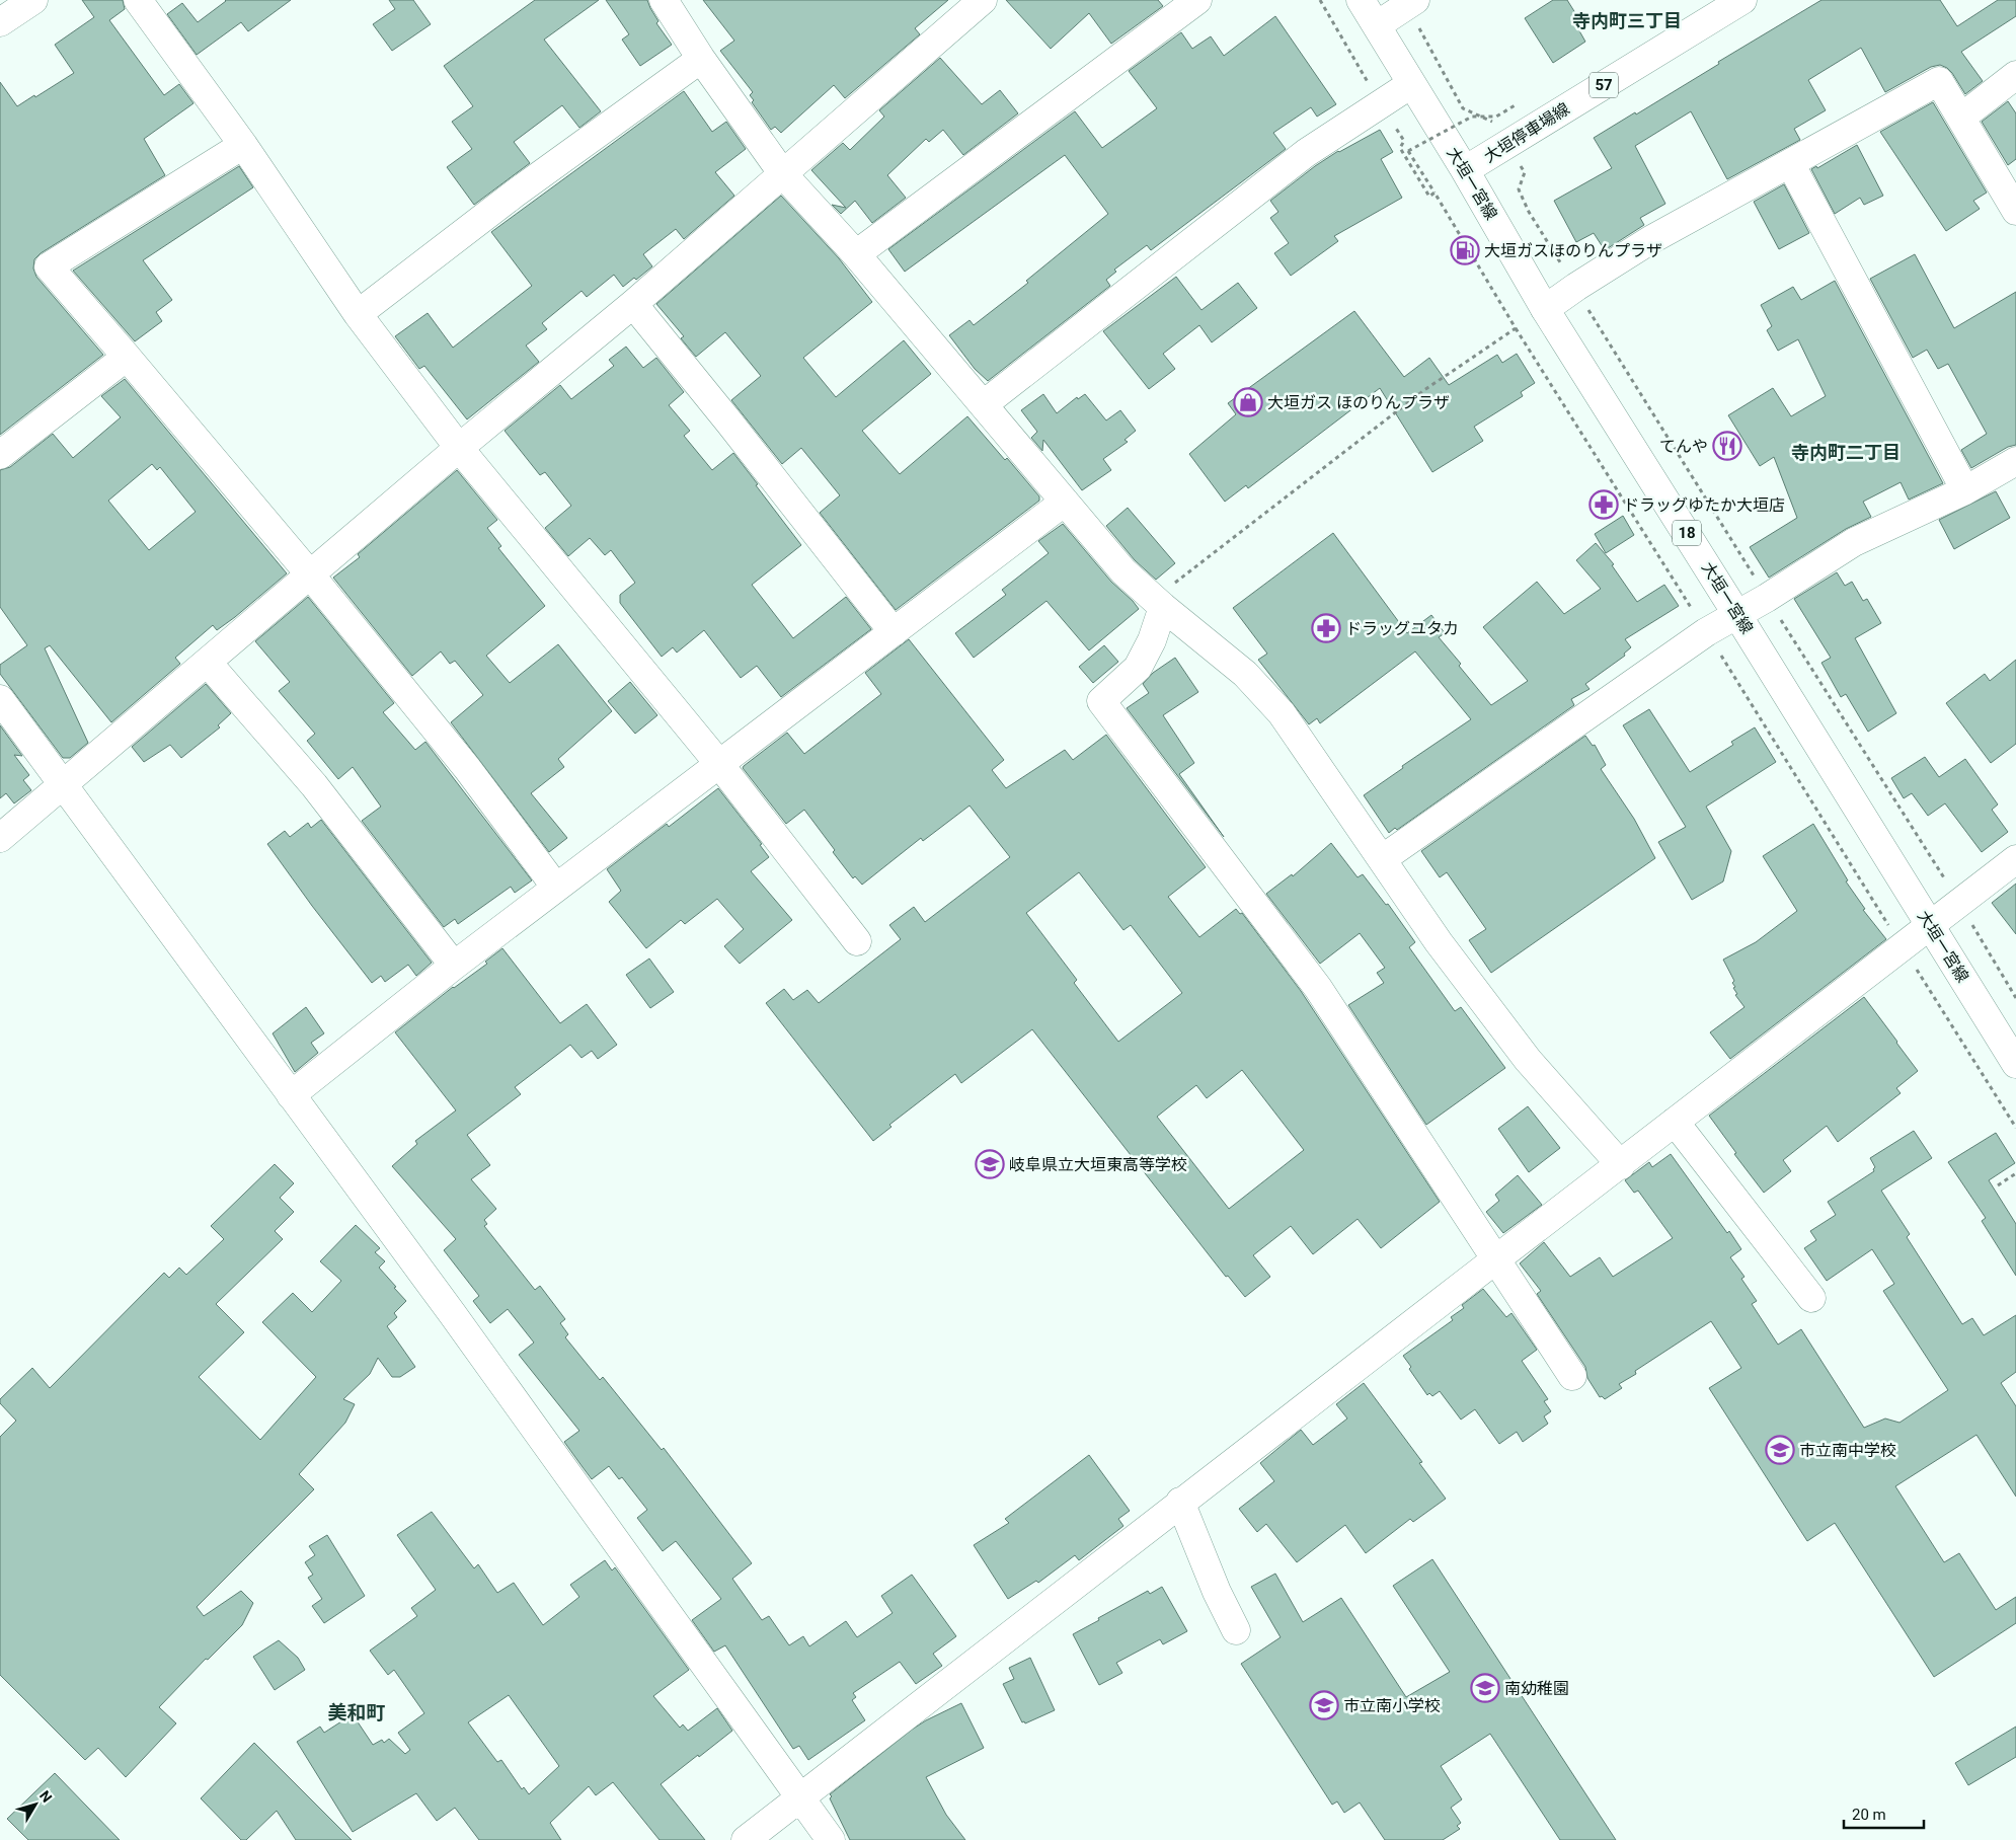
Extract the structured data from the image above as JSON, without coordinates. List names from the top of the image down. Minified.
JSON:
{"streets":{"street":["57","大垣停車場線","大垣一宮線","18"]},"crossings":[["大垣停車場線","大垣一宮線"]],"districts":["寺内町三丁目","寺内町二丁目","美和町"],"places":{"fuel station":["大垣ガスほのりんプラザ"],"shop":["大垣ガス ほのりんプラザ"],"restaurant":["てんや"],"pharmacy":["ドラッグゆたか大垣店","ドラッグユタカ"],"school or university":["岐阜県立大垣東高等学校","市立南中学校","南幼稚園","市立南小学校"]},"scale_bar":"20 m","north":"top right"}
